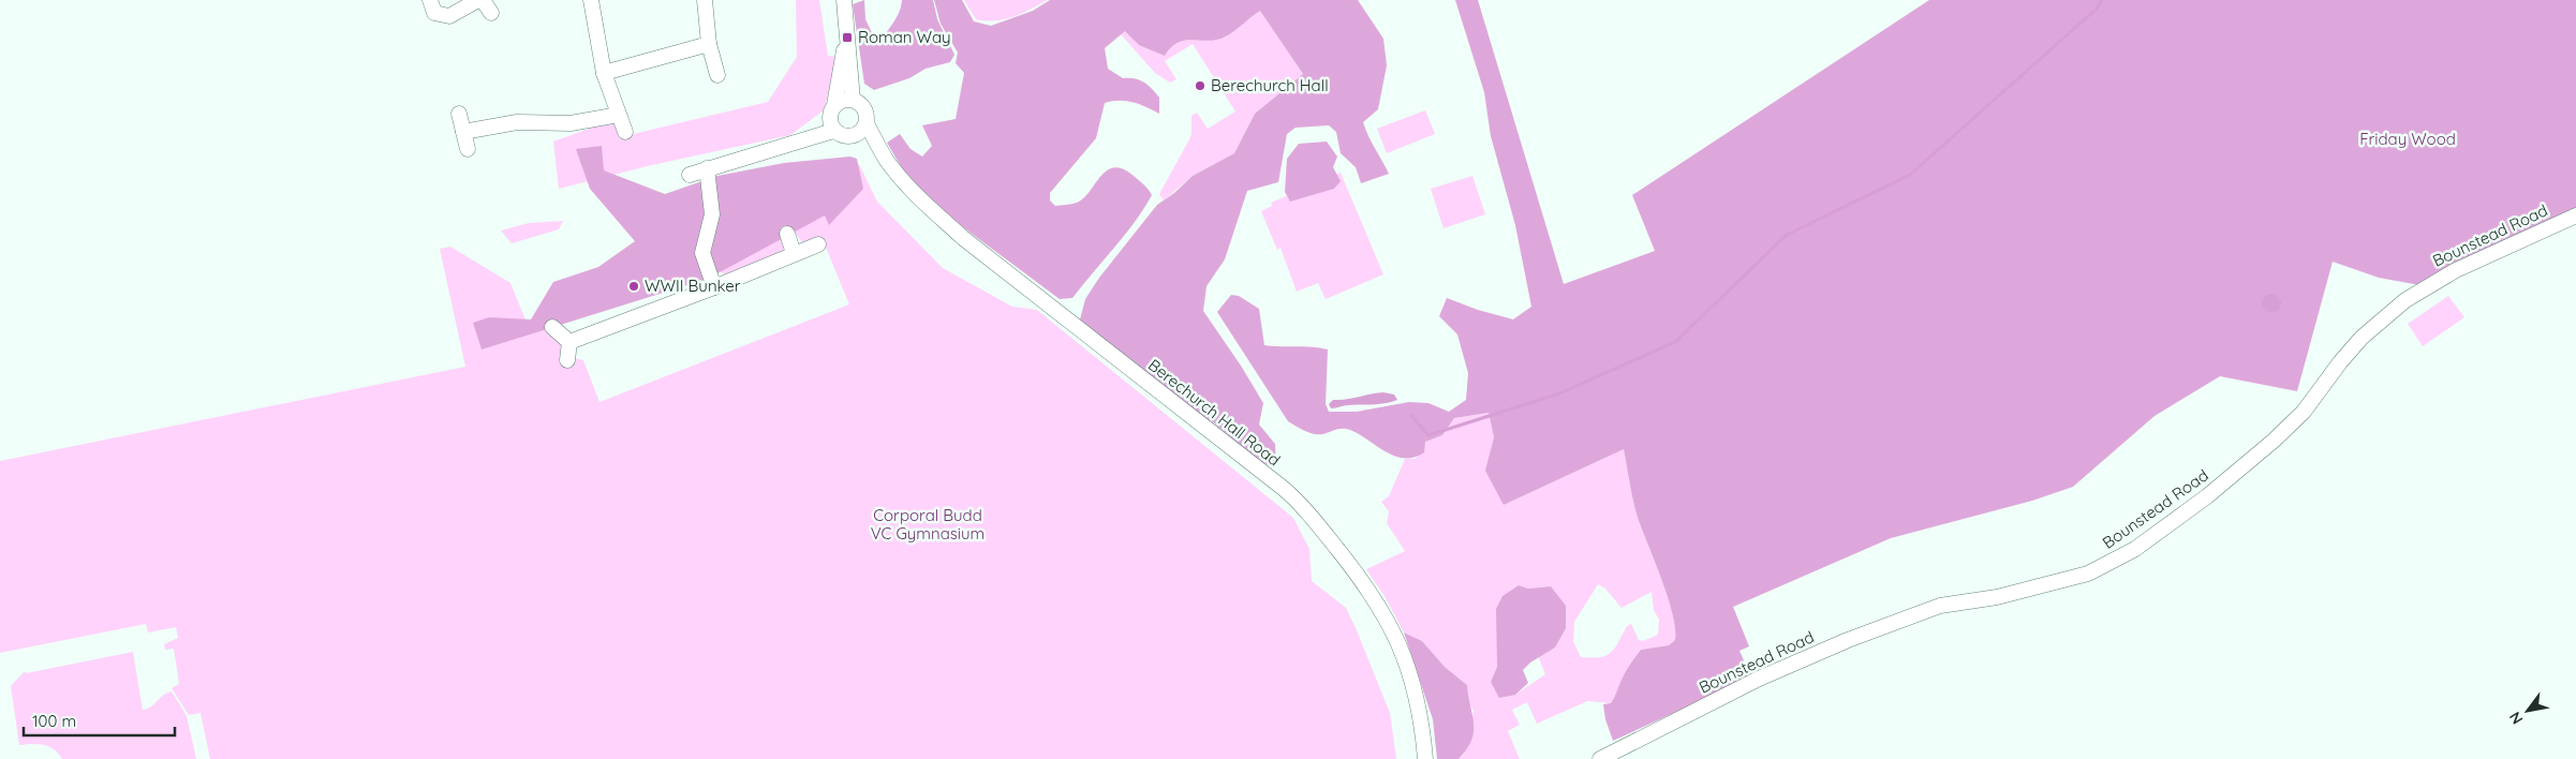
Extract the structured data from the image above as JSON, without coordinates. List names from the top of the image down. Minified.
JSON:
{"streets":{"street":["Bounstead Road","Berechurch Hall Road"]},"parks":["Friday Wood","Corporal Budd VC Gymnasium"],"places":{"transit":["Roman Way"],"other":["Berechurch Hall","WWII Bunker"]},"scale_bar":"100 m","north":"bottom left"}
